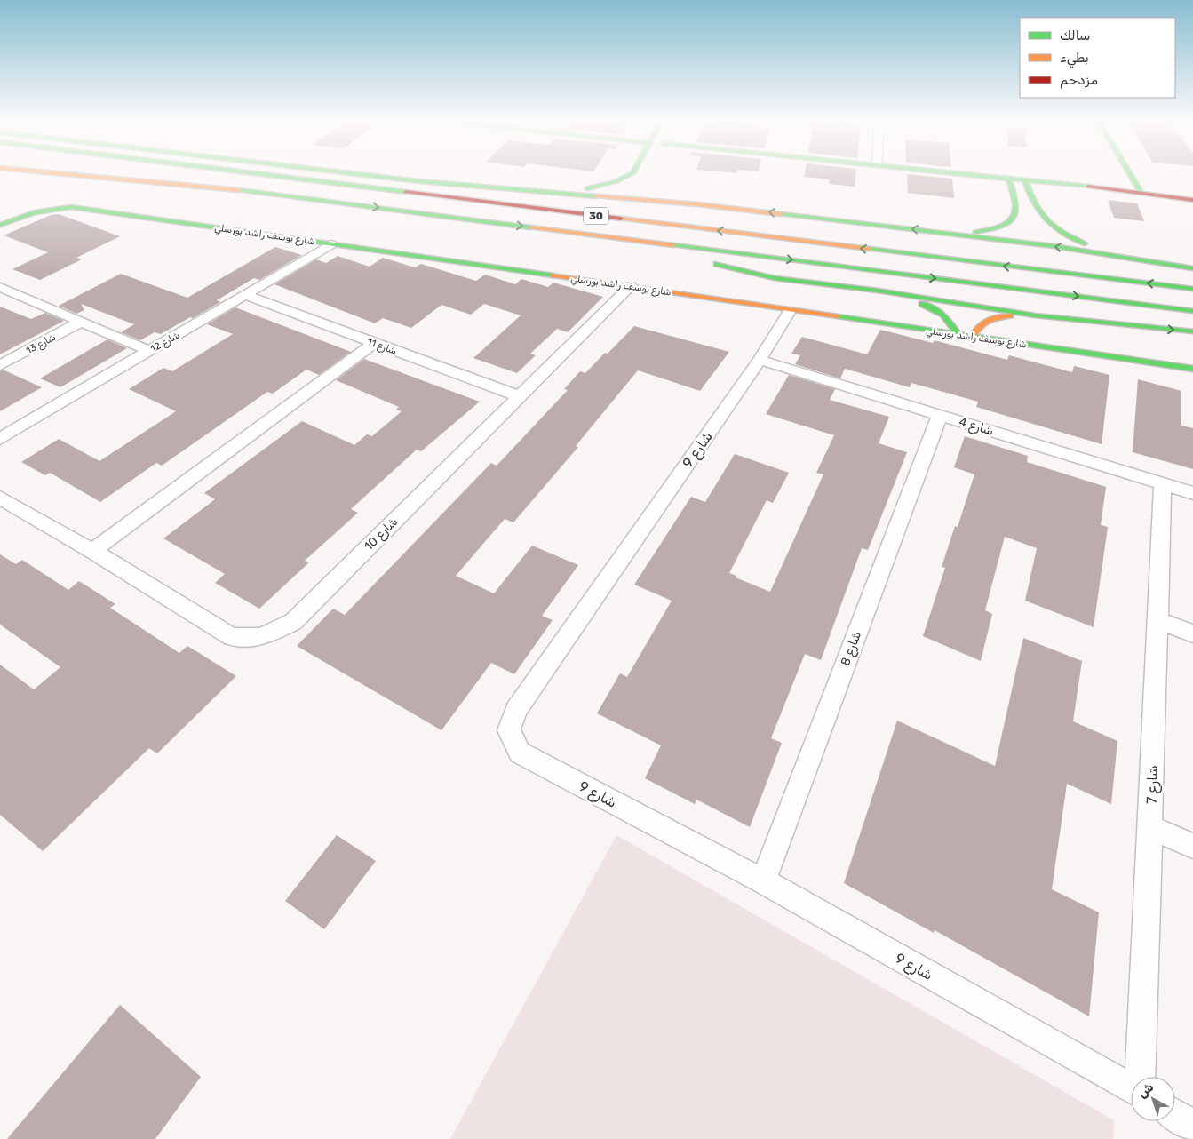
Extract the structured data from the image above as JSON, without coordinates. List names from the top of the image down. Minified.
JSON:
{"streets":{"main road":["30","شارع يوسف راشد بورسلي"],"street":["شارع 12","شارع 13","شارع 11","شارع 4","شارع 9","شارع 10","شارع 8","شارع 7"]},"crossings":[["شارع يوسف راشد بورسلي","شارع 12"],["شارع يوسف راشد بورسلي","شارع 9"],["شارع يوسف راشد بورسلي","شارع 10"],["شارع 12","شارع 11"],["شارع 11","شارع 10"],["شارع 4","شارع 9"],["شارع 4","شارع 8"],["شارع 4","شارع 7"],["شارع 9","شارع 8"]],"legend":["سالك","بطيء","مزدحم"],"north":"top left"}
